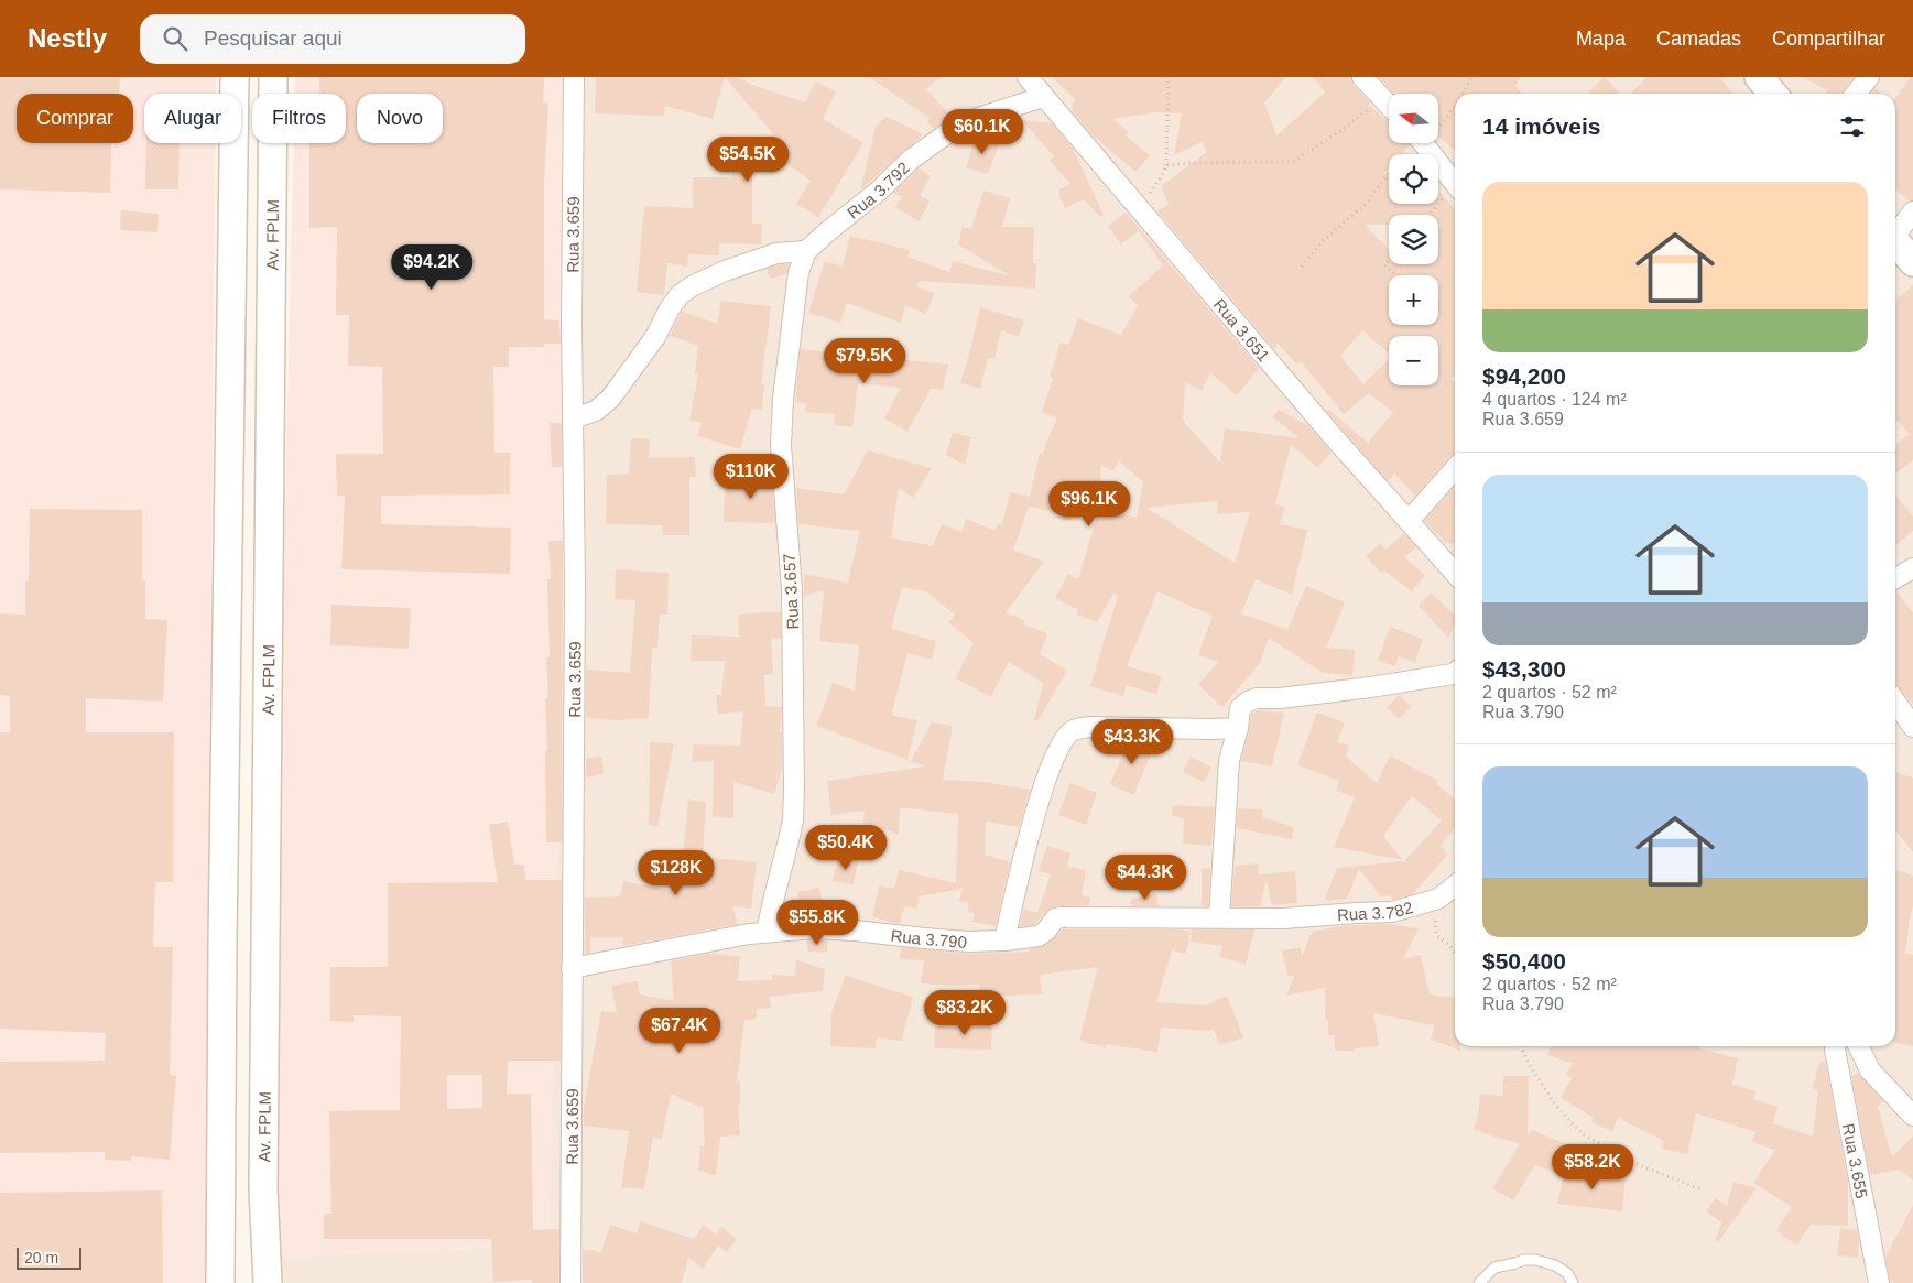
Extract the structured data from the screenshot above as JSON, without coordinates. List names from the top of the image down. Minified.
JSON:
{"streets":{"main road":["Av. FPLM"],"street":["Rua 3.792","Rua 3.659","Rua 3.651","Rua 3.657","Rua 3.782","Rua 3.790","Rua 3.655"]},"crossings":[["Rua 3.792","Rua 3.651"],["Rua 3.792","Rua 3.657"],["Rua 3.659","Rua 3.790"],["Rua 3.657","Rua 3.790"],["Rua 3.782","Rua 3.790"]],"scale_bar":"20 m","north":"left","page":{"header":"Nestly","search":"Pesquisar aqui","nav":["Mapa","Camadas","Compartilhar"],"map_buttons":["+","−"],"chip":["Comprar","Alugar","Filtros","Novo"],"heading":"14 imóveis","price":["$60.1K","$54.5K","$94.2K","$79.5K","$110K","$96.1K","$43.3K","$50.4K","$128K","$44.3K","$55.8K","$83.2K","$67.4K","$58.2K"],"list":[{"name":"$94,200","note":"4 quartos · 124 m² · Rua 3.659"},{"name":"$43,300","note":"2 quartos · 52 m² · Rua 3.790"},{"name":"$50,400","note":"2 quartos · 52 m² · Rua 3.790"}],"scale":"20 m"}}
